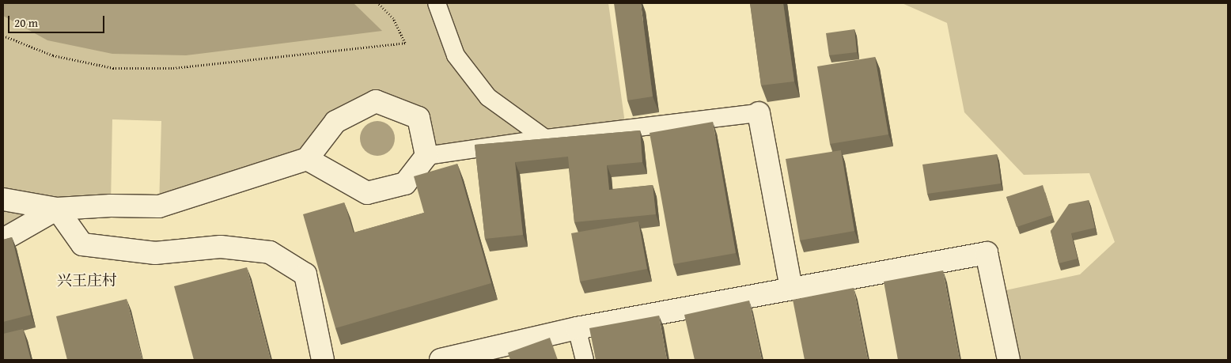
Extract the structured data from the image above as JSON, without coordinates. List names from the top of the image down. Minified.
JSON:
{"districts":["兴王庄村"],"scale_bar":"20 m"}
